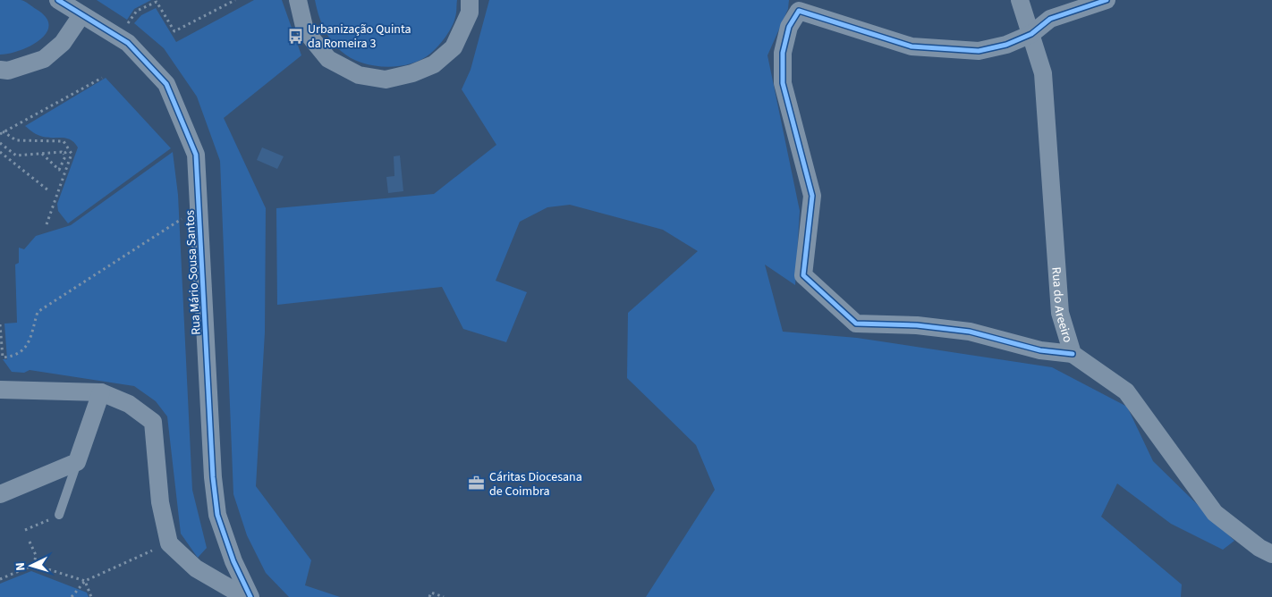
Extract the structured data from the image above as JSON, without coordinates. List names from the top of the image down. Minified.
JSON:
{"streets":{"street":["Rua Mário Sousa Santos","Rua do Areeiro"]},"places":{"bus stop":["Urbanização Quinta da Romeira 3"],"office":["Cáritas Diocesana de Coimbra"]},"north":"left"}
